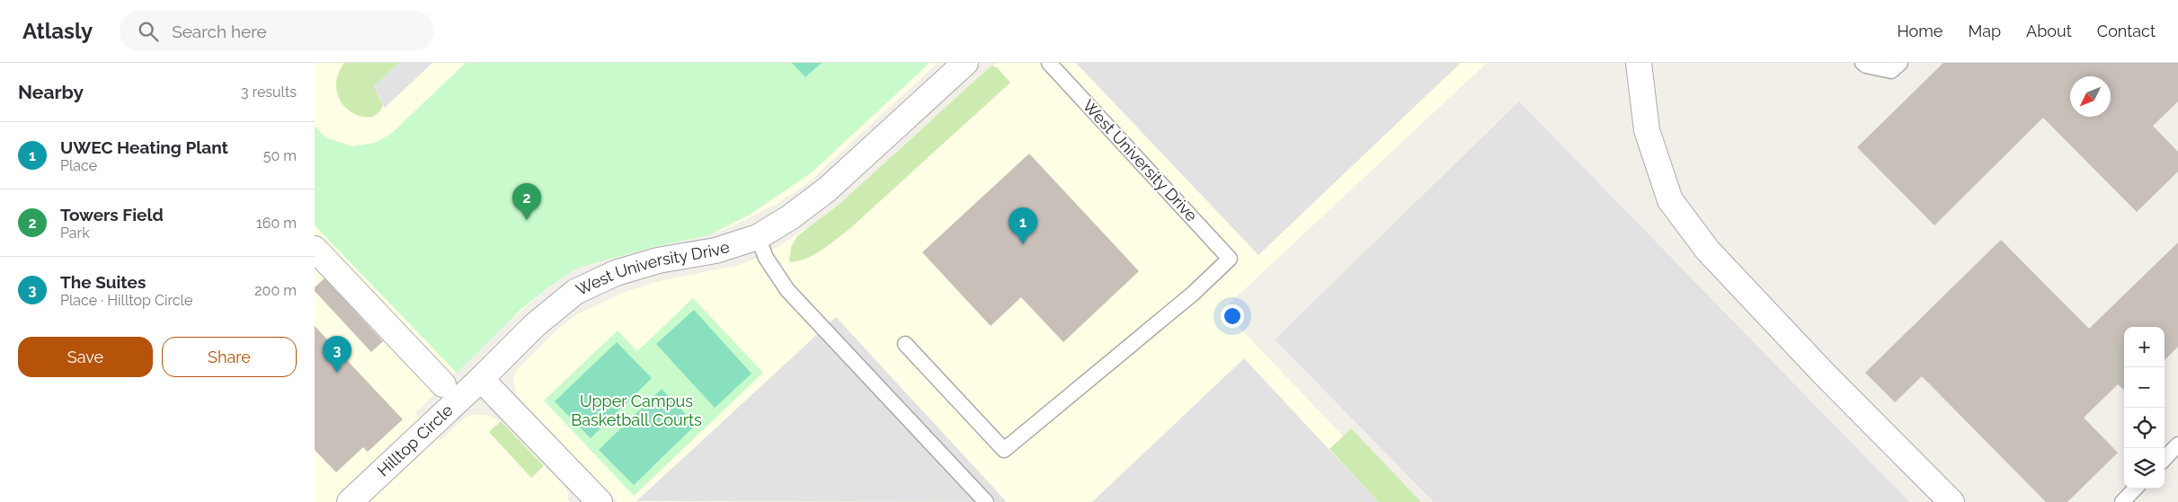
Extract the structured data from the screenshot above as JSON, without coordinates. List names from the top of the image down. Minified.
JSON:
{"streets":{"street":["West University Drive","Hilltop Circle"]},"crossings":[["West University Drive","Hilltop Circle"]],"parks":["Upper Campus Basketball Courts"],"north":"bottom left","page":{"header":"Atlasly","search":"Search here","nav":["Home","Map","About","Contact"],"heading":["Nearby","3 results"],"list":[{"mark":"1","name":"UWEC Heating Plant","note":"Place","value":"50 m"},{"mark":"2","name":"Towers Field","note":"Park","value":"160 m"},{"mark":"3","name":"The Suites","note":"Place · Hilltop Circle","value":"200 m"}],"pins":["2","1","3"],"buttons":["Save","Share"],"map_buttons":["+","−"]}}
